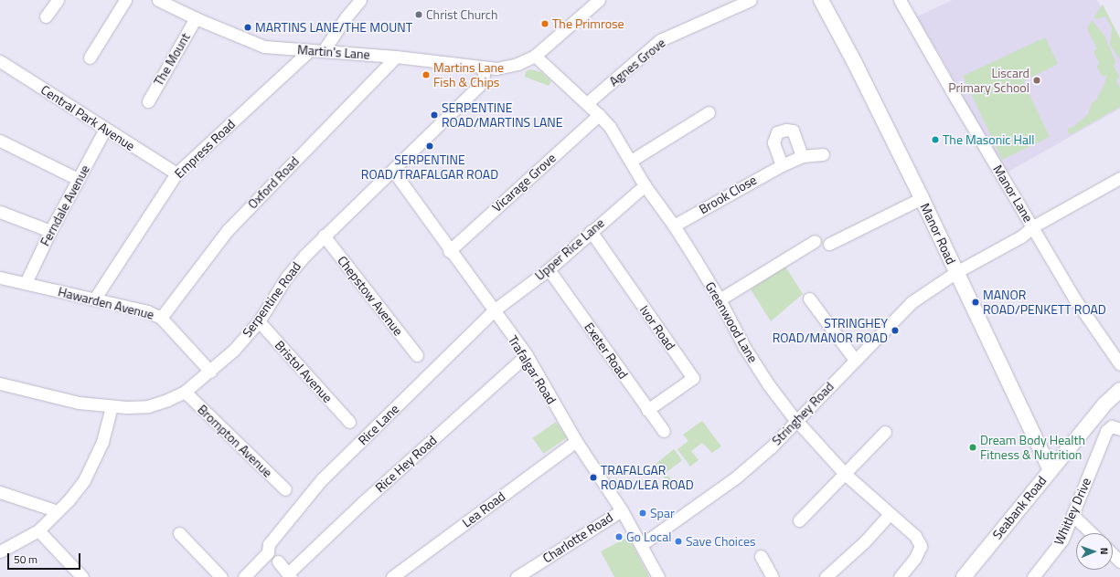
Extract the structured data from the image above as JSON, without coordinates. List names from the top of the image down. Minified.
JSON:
{"streets":{"main road":["Manor Road","Seabank Road"],"street":["Martin's Lane","The Mount","Agnes Grove","Central Park Avenue","Empress Road","Oxford Road","Vicarage Grove","Manor Lane","Brook Close","Ferndale Avenue","Upper Rice Lane","Chepstow Avenue","Serpentine Road","Hawarden Avenue","Greenwood Lane","Ivor Road","Exeter Road","Trafalgar Road","Bristol Avenue","Stringhey Road","Rice Lane","Brompton Avenue","Rice Hey Road","Lea Road","Whitley Drive","Charlotte Road"]},"crossings":[["Martin's Lane","The Mount"],["Martin's Lane","Empress Road"],["Martin's Lane","Oxford Road"],["Martin's Lane","Serpentine Road"],["Martin's Lane","Greenwood Lane"],["Agnes Grove","Greenwood Lane"],["Central Park Avenue","Empress Road"],["Central Park Avenue","Ferndale Avenue"],["Empress Road","Hawarden Avenue"],["Oxford Road","Hawarden Avenue"],["Vicarage Grove","Greenwood Lane"],["Vicarage Grove","Trafalgar Road"],["Manor Lane","Stringhey Road"],["Brook Close","Greenwood Lane"],["Ferndale Avenue","Hawarden Avenue"],["Manor Road","Stringhey Road"],["Manor Road","Seabank Road"],["Upper Rice Lane","Greenwood Lane"],["Upper Rice Lane","Ivor Road"],["Upper Rice Lane","Exeter Road"],["Upper Rice Lane","Trafalgar Road"],["Upper Rice Lane","Rice Lane"],["Chepstow Avenue","Serpentine Road"],["Serpentine Road","Hawarden Avenue"],["Serpentine Road","Trafalgar Road"],["Serpentine Road","Bristol Avenue"],["Serpentine Road","Brompton Avenue"],["Greenwood Lane","Stringhey Road"],["Ivor Road","Exeter Road"],["Trafalgar Road","Stringhey Road"],["Trafalgar Road","Rice Lane"],["Trafalgar Road","Rice Hey Road"],["Trafalgar Road","Lea Road"],["Trafalgar Road","Charlotte Road"]],"places":["Christ Church","The Primrose","MARTINS LANE/THE MOUNT","Martins Lane Fish & Chips","Liscard Primary School","SERPENTINE ROAD/MARTINS LANE","The Masonic Hall","SERPENTINE ROAD/TRAFALGAR ROAD","MANOR ROAD/PENKETT ROAD","STRINGHEY ROAD/MANOR ROAD","Dream Body Health Fitness & Nutrition","TRAFALGAR ROAD/LEA ROAD","Spar","Go Local","Save Choices"],"scale_bar":"50 m","north":"right"}
